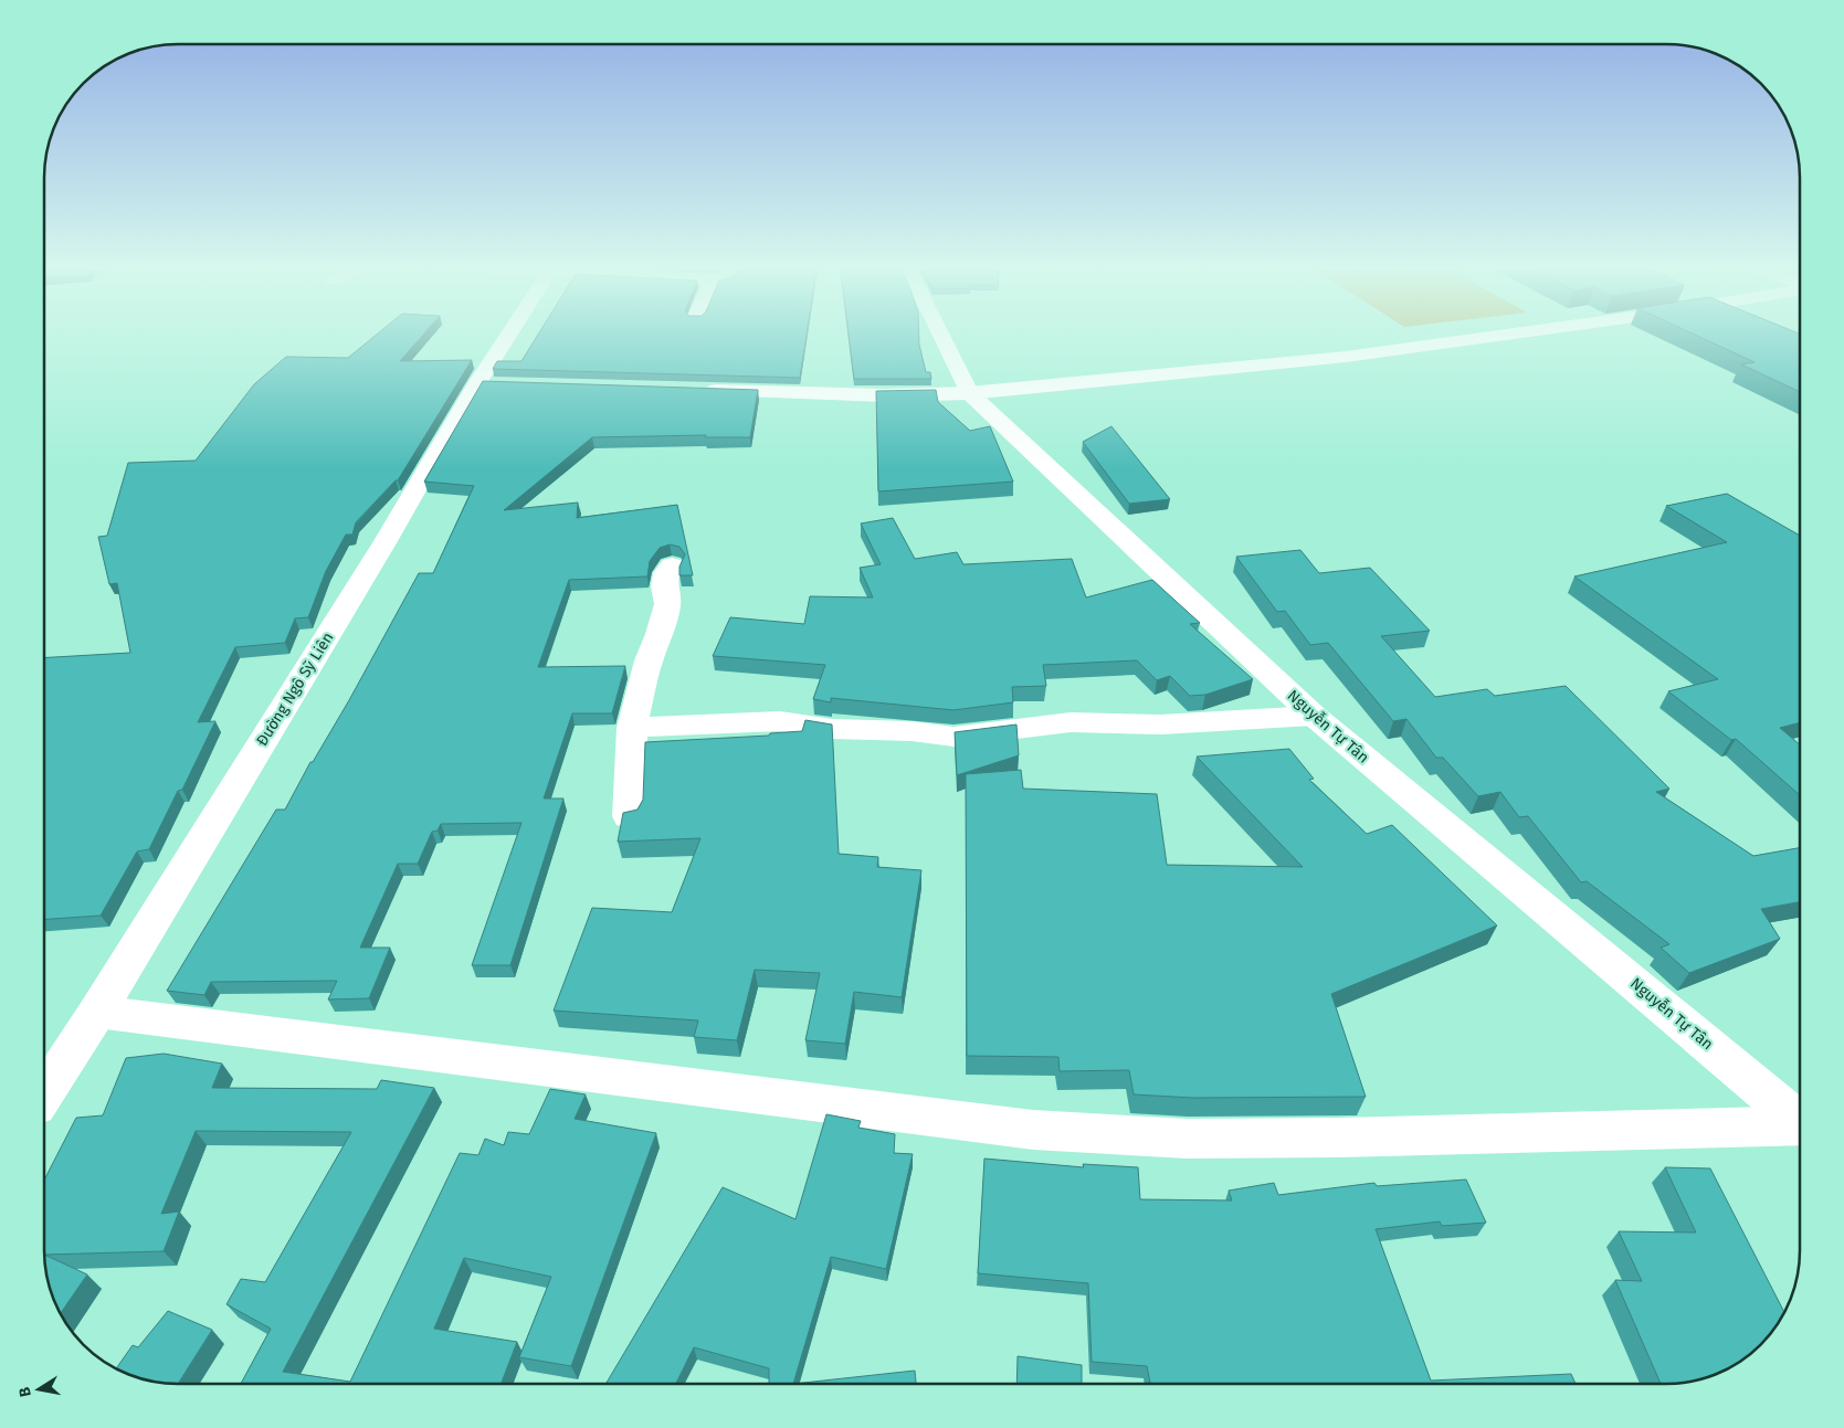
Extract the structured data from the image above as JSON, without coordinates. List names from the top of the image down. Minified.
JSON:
{"streets":{"street":["Đường Ngô Sỹ Liên","Nguyễn Tự Tân"]},"north":"left"}
